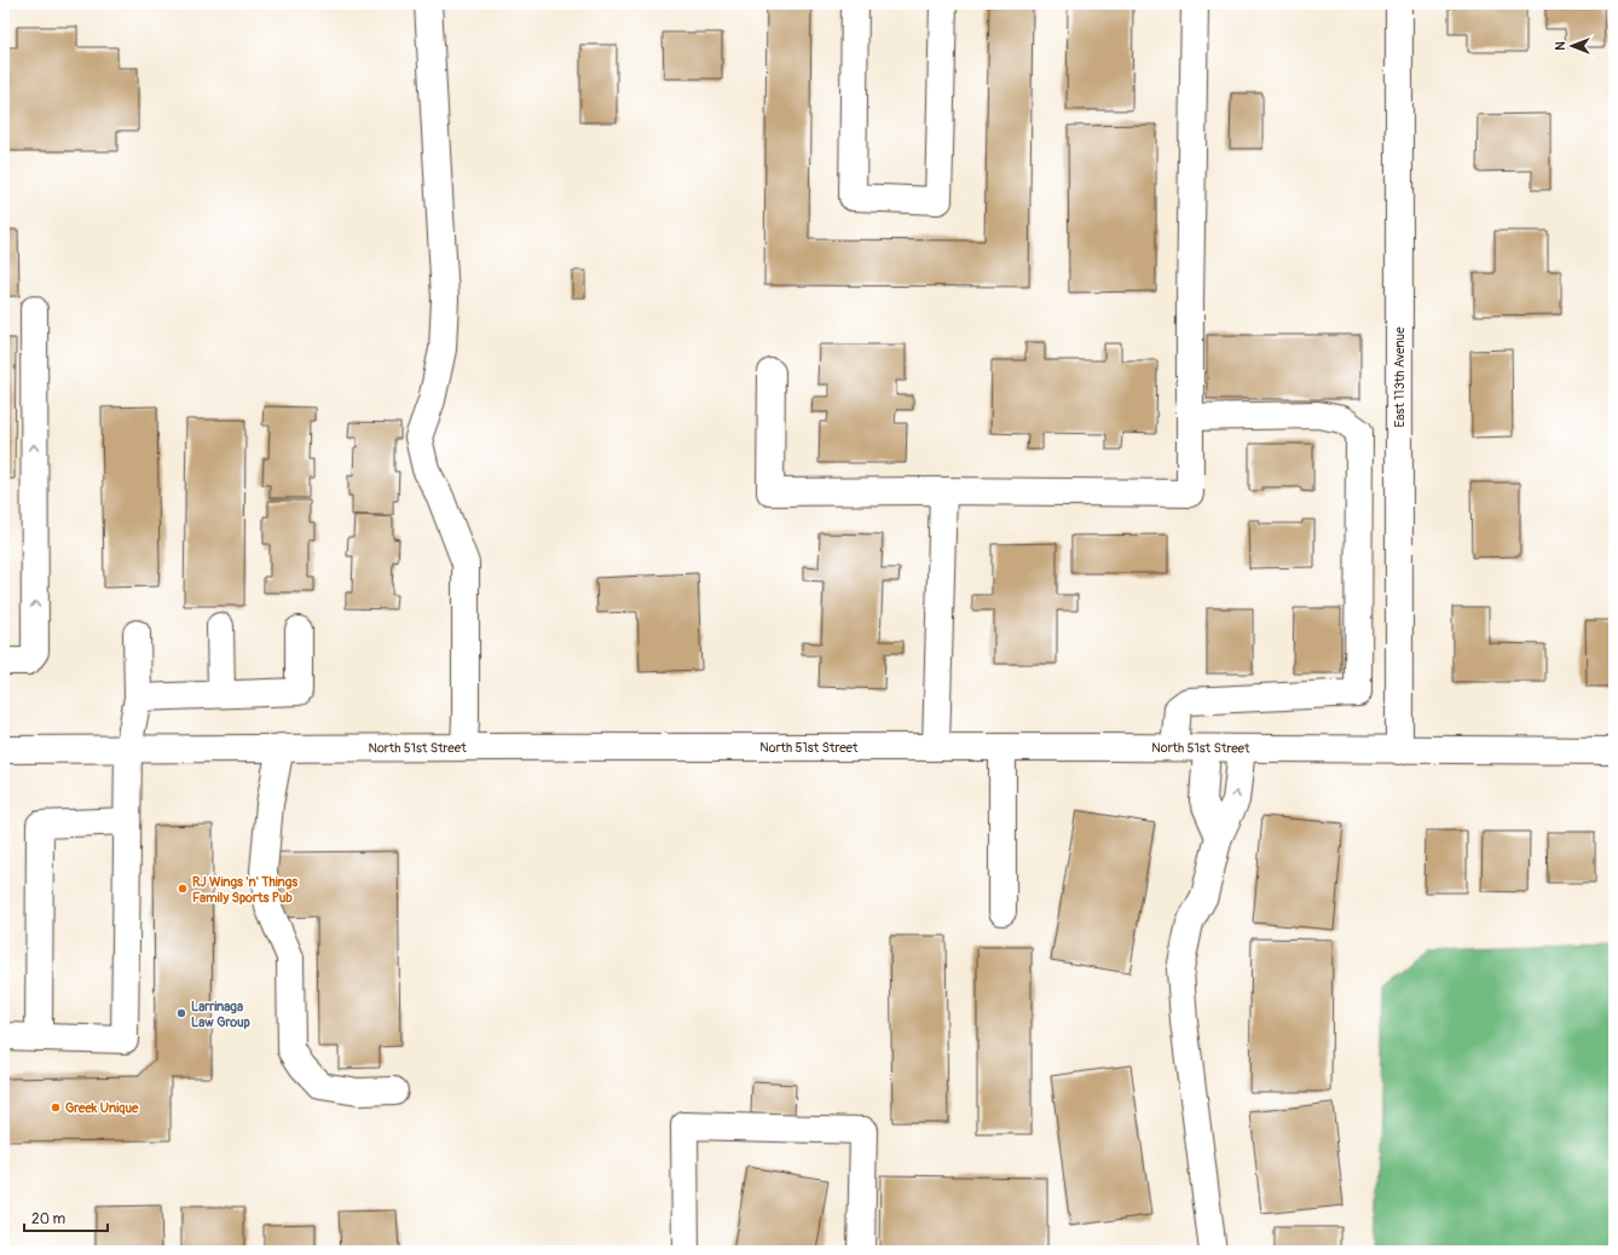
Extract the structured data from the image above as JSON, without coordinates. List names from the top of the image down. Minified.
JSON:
{"streets":{"street":["East 113th Avenue","North 51st Street"]},"crossings":[["East 113th Avenue","North 51st Street"]],"places":["RJ Wings 'n' Things Family Sports Pub","Larrinaga Law Group","Greek Unique"],"scale_bar":"20 m","north":"left"}
